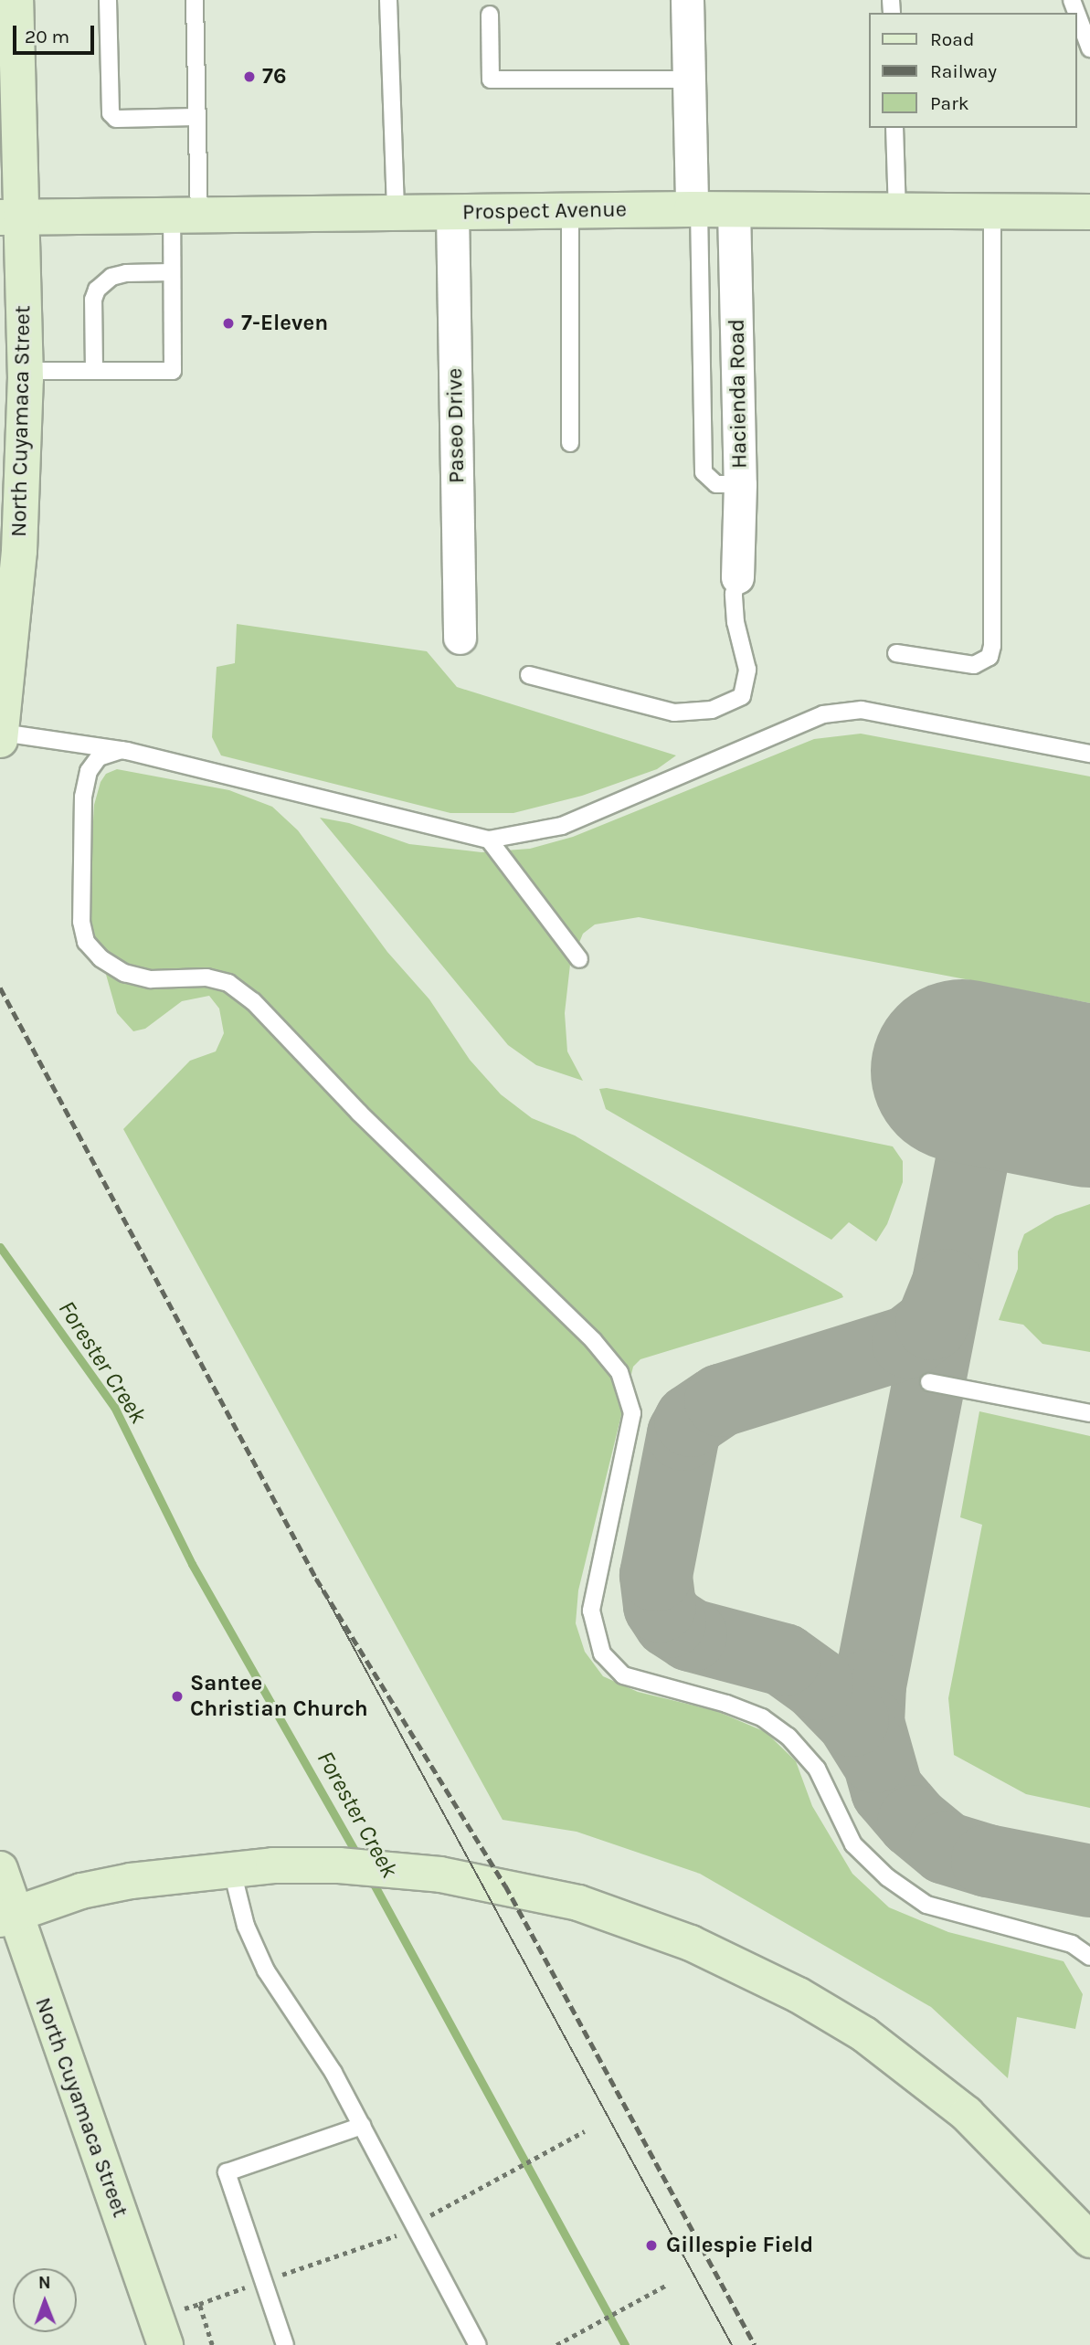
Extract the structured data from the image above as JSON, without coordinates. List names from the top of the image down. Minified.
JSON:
{"streets":{"main road":["Prospect Avenue","North Cuyamaca Street"],"street":["Hacienda Road","Paseo Drive"]},"crossings":[["Prospect Avenue","Hacienda Road"],["Prospect Avenue","North Cuyamaca Street"],["Prospect Avenue","Paseo Drive"]],"water":["Forester Creek"],"places":["76","7-Eleven","Santee Christian Church","Gillespie Field"],"legend":["Road","Railway","Park"],"scale_bar":"20 m","north":"top"}
